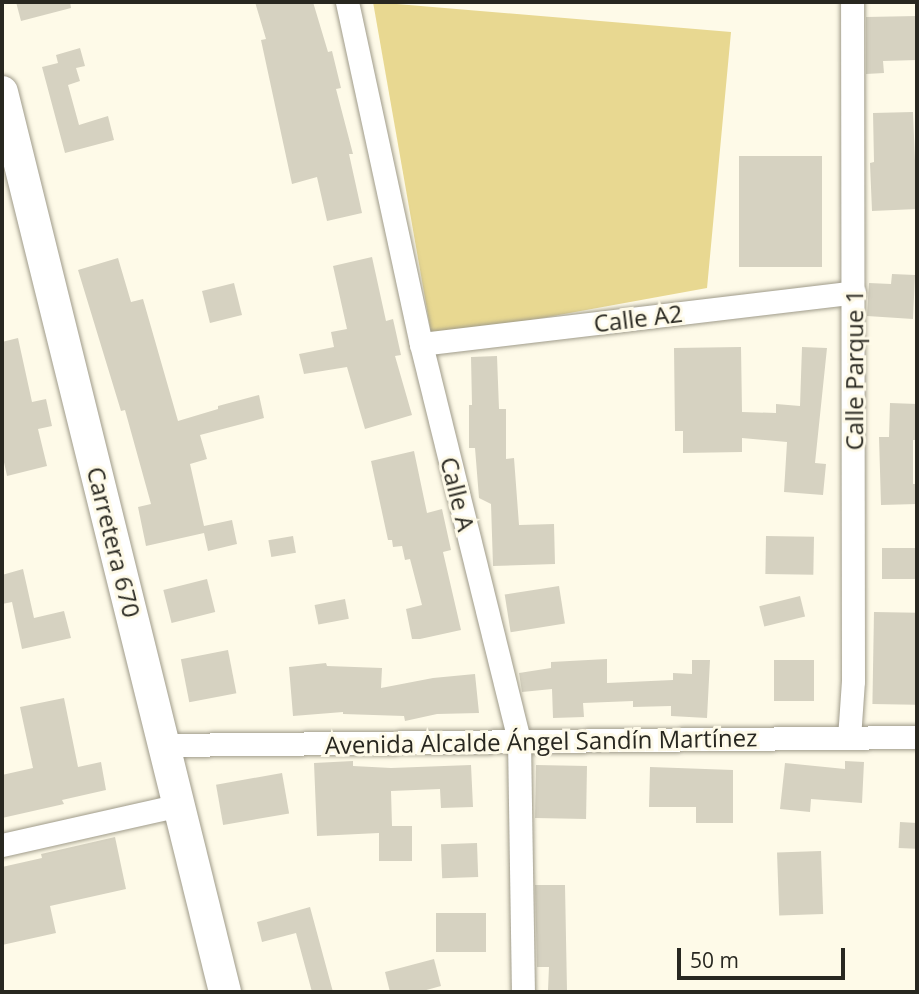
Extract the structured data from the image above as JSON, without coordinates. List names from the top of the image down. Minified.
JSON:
{"streets":{"street":["Calle A2","Calle Parque 1","Calle A","Carretera 670","Avenida Alcalde Ángel Sandín Martínez"]},"crossings":[["Calle A2","Calle Parque 1"],["Calle A2","Calle A"],["Calle Parque 1","Avenida Alcalde Ángel Sandín Martínez"],["Calle A","Avenida Alcalde Ángel Sandín Martínez"],["Carretera 670","Avenida Alcalde Ángel Sandín Martínez"]],"scale_bar":"50 m"}
